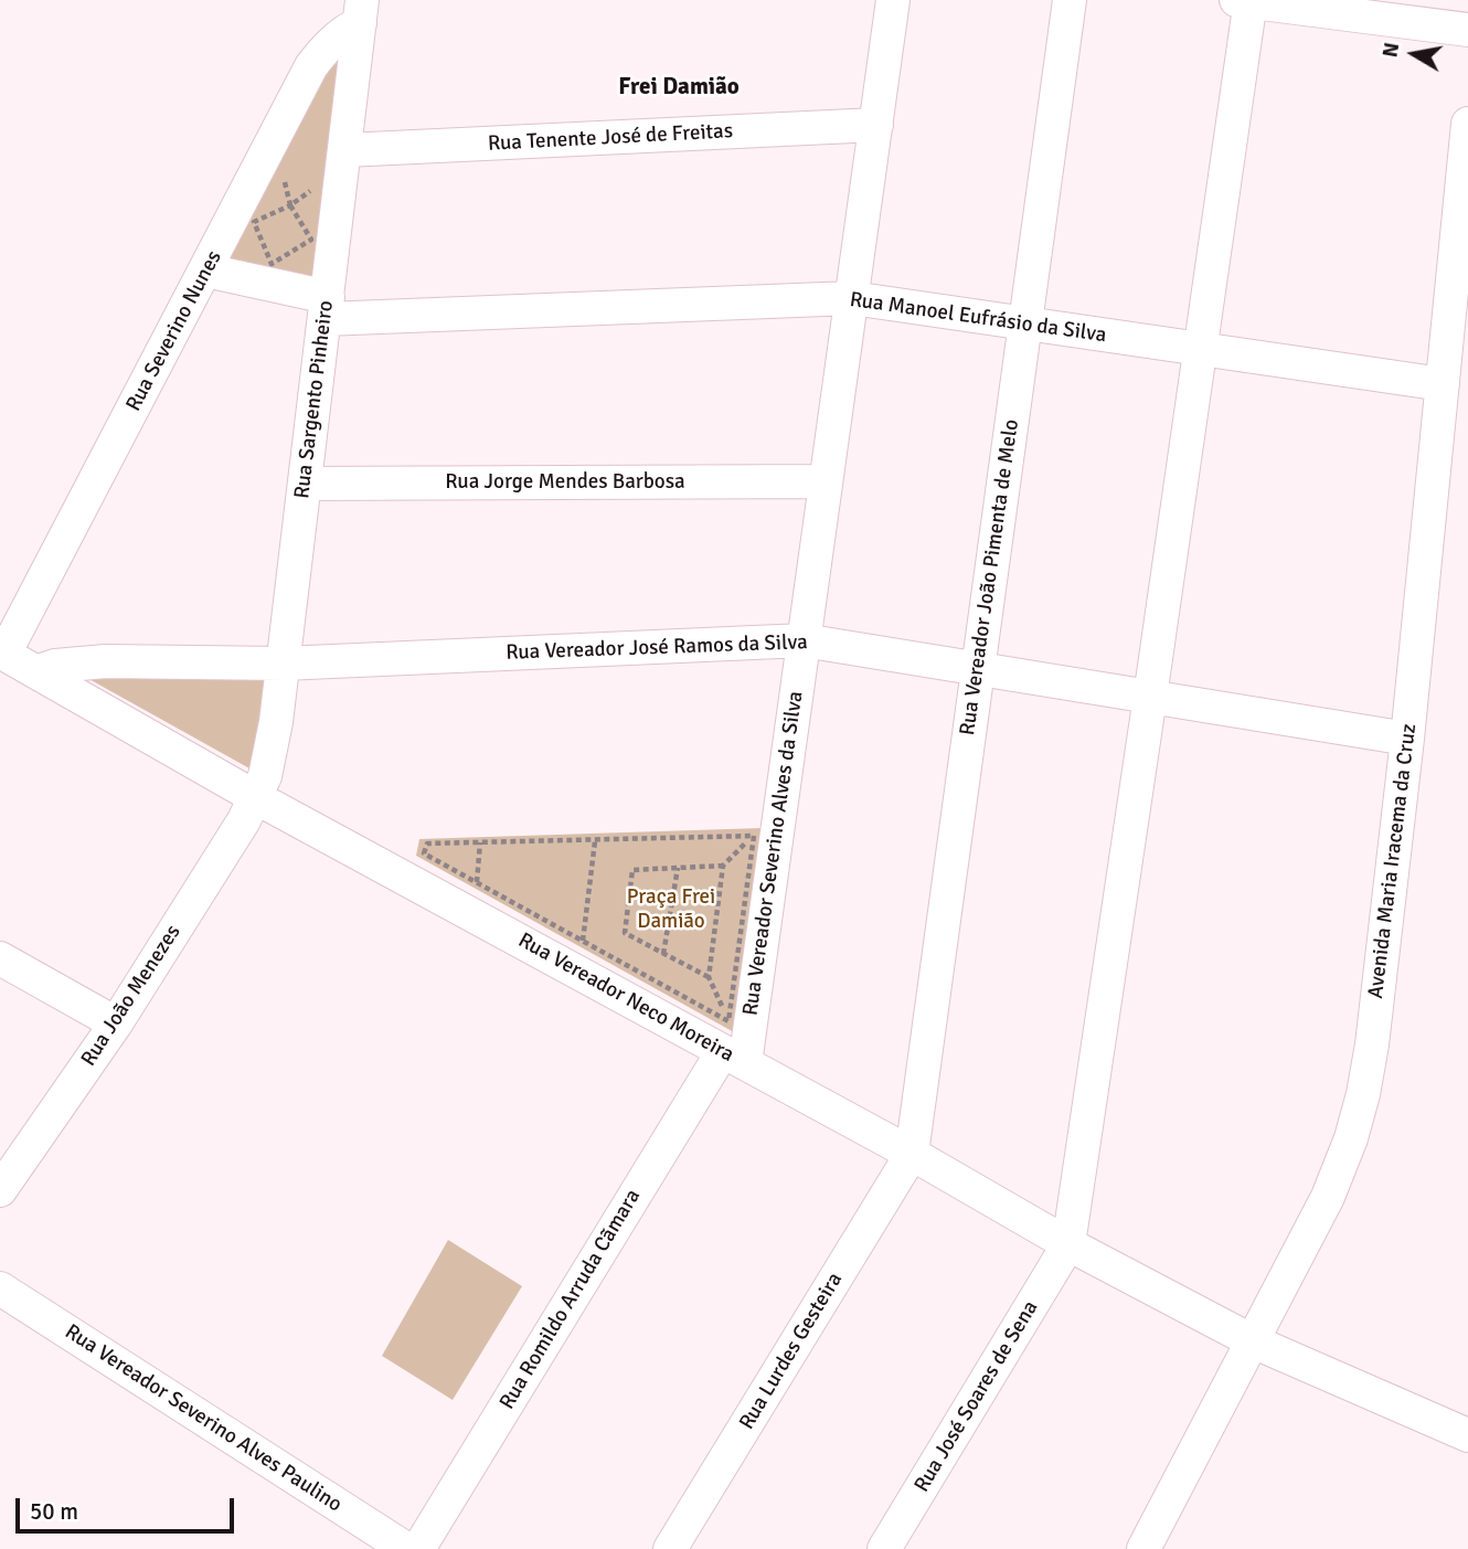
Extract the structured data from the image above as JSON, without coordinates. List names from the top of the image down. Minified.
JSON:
{"streets":{"street":["Rua Tenente José de Freitas","Rua Manoel Eufrásio da Silva","Rua Severino Nunes","Rua Sargento Pinheiro","Rua Jorge Mendes Barbosa","Rua Vereador João Pimenta de Melo","Rua Vereador José Ramos da Silva","Rua Vereador Severino Alves da Silva","Avenida Maria Iracema da Cruz","Rua João Menezes","Rua Vereador Neco Moreira","Rua Romildo Arruda Cãmara","Rua Lurdes Gesteira","Rua José Soares de Sena","Rua Vereador Severino Alves Paulino"]},"crossings":[["Rua Tenente José de Freitas","Rua Sargento Pinheiro"],["Rua Tenente José de Freitas","Rua Vereador Severino Alves da Silva"],["Rua Manoel Eufrásio da Silva","Rua Severino Nunes"],["Rua Manoel Eufrásio da Silva","Rua Sargento Pinheiro"],["Rua Manoel Eufrásio da Silva","Rua Vereador João Pimenta de Melo"],["Rua Manoel Eufrásio da Silva","Rua Vereador Severino Alves da Silva"],["Rua Manoel Eufrásio da Silva","Avenida Maria Iracema da Cruz"],["Rua Severino Nunes","Rua Sargento Pinheiro"],["Rua Severino Nunes","Rua Vereador Neco Moreira"],["Rua Sargento Pinheiro","Rua Jorge Mendes Barbosa"],["Rua Sargento Pinheiro","Rua Vereador José Ramos da Silva"],["Rua Sargento Pinheiro","Rua João Menezes"],["Rua Sargento Pinheiro","Rua Vereador Neco Moreira"],["Rua Jorge Mendes Barbosa","Rua Vereador Severino Alves da Silva"],["Rua Vereador João Pimenta de Melo","Rua Vereador José Ramos da Silva"],["Rua Vereador João Pimenta de Melo","Rua Vereador Neco Moreira"],["Rua Vereador João Pimenta de Melo","Rua Lurdes Gesteira"],["Rua Vereador José Ramos da Silva","Rua Vereador Severino Alves da Silva"],["Rua Vereador José Ramos da Silva","Avenida Maria Iracema da Cruz"],["Rua Vereador José Ramos da Silva","Rua Vereador Neco Moreira"],["Rua Vereador Severino Alves da Silva","Rua Vereador Neco Moreira"],["Rua Vereador Severino Alves da Silva","Rua Romildo Arruda Cãmara"],["Avenida Maria Iracema da Cruz","Rua Vereador Neco Moreira"],["Rua João Menezes","Rua Vereador Neco Moreira"],["Rua Vereador Neco Moreira","Rua Romildo Arruda Cãmara"],["Rua Vereador Neco Moreira","Rua Lurdes Gesteira"],["Rua Vereador Neco Moreira","Rua José Soares de Sena"]],"districts":["Frei Damião"],"parks":["Praça Frei Damião"],"scale_bar":"50 m","north":"left"}
